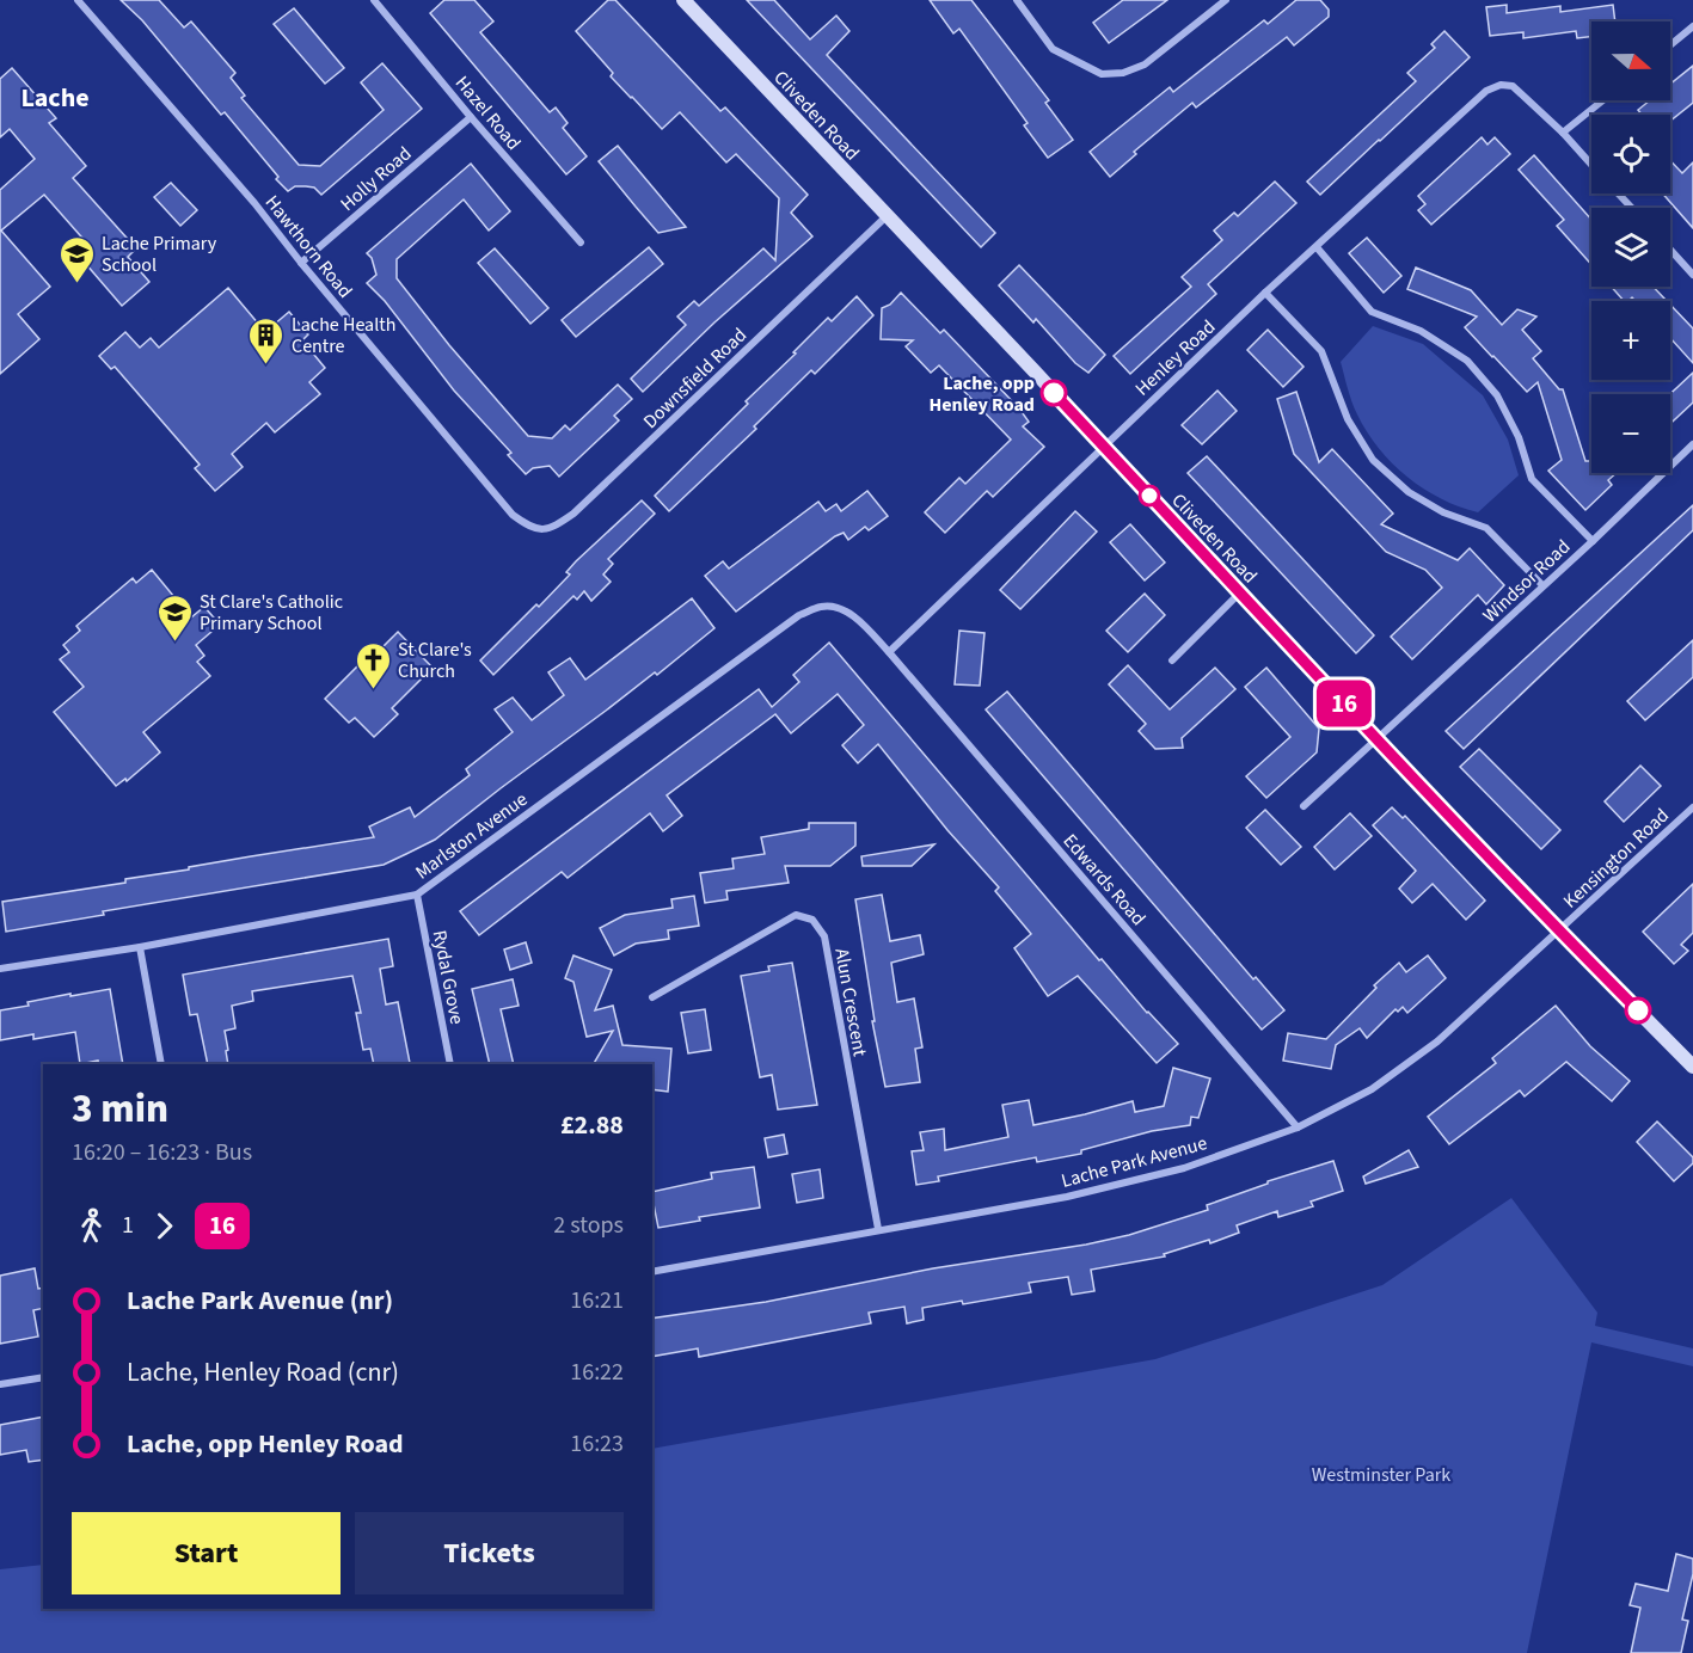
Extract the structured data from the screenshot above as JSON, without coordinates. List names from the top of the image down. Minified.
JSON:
{"streets":{"street":["Hazel Road","Cliveden Road","Holly Road","Hawthorn Road","Henley Road","Downsfield Road","Windsor Road","Marlston Avenue","Kensington Road","Edwards Road","Rydal Grove","Alun Crescent","Lache Park Avenue"]},"crossings":[["Hazel Road","Holly Road"],["Cliveden Road","Henley Road"],["Cliveden Road","Downsfield Road"],["Cliveden Road","Windsor Road"],["Cliveden Road","Kensington Road"],["Cliveden Road","Lache Park Avenue"],["Holly Road","Hawthorn Road"],["Hawthorn Road","Downsfield Road"],["Henley Road","Marlston Avenue"],["Henley Road","Edwards Road"],["Marlston Avenue","Edwards Road"],["Marlston Avenue","Rydal Grove"],["Kensington Road","Lache Park Avenue"],["Edwards Road","Lache Park Avenue"],["Alun Crescent","Lache Park Avenue"]],"districts":["Lache"],"parks":["Westminster Park"],"places":{"school or university":["Lache Primary School","St Clare's Catholic Primary School"],"building":["Lache Health Centre"],"other":["Lache, opp Henley Road"],"church":["St Clare's Church"]},"lines":["bus line 16"],"north":"right","page":{"on_map":"16","map_buttons":["+","−"],"heading":["3 min","16:20 – 16:23 · Bus","£2.88"],"legs":["1","16","2 stops"],"list":[{"name":"Lache Park Avenue (nr)","value":"16:21"},{"name":"Lache, Henley Road (cnr)","value":"16:22"},{"name":"Lache, opp Henley Road","value":"16:23"}],"buttons":["Start","Tickets"]}}
